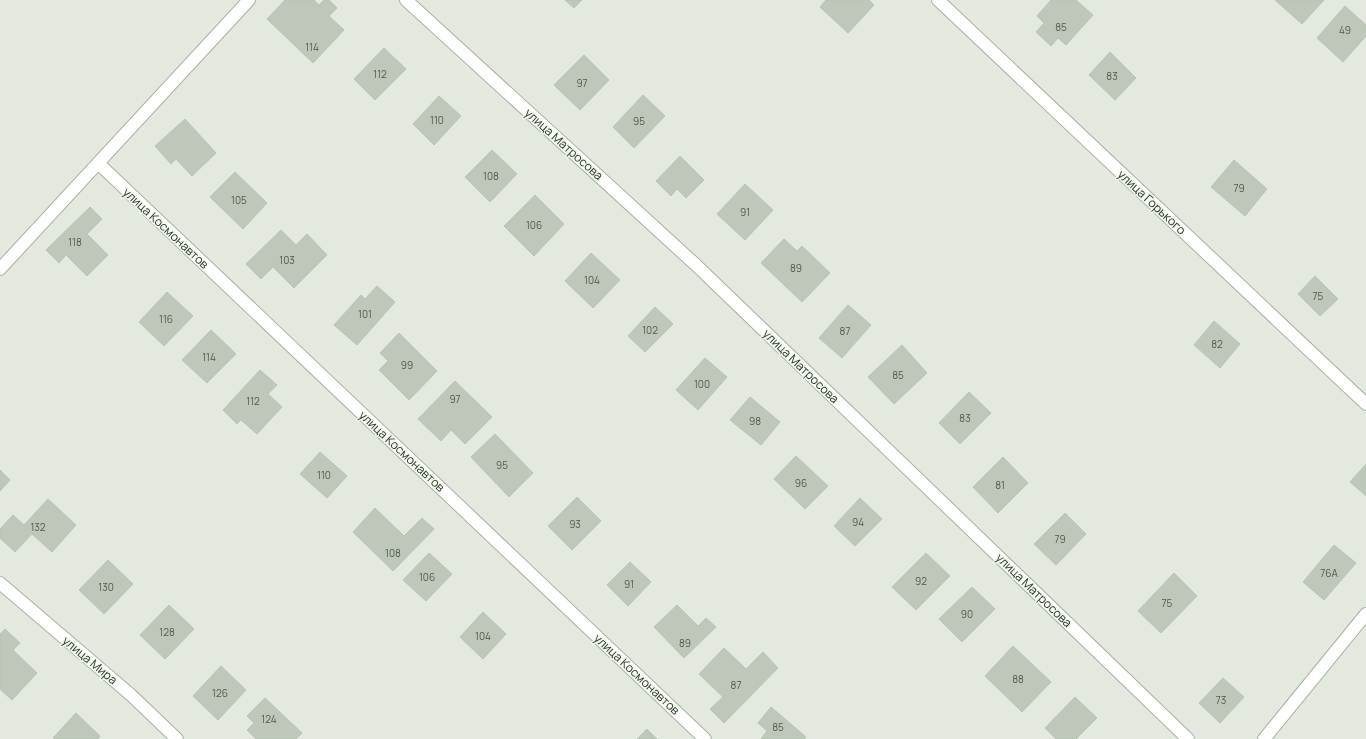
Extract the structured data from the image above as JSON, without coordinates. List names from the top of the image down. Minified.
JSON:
{"streets":{"street":["улица Матросова","улица Горького","улица Космонавтов","улица Мира"]},"house_numbers":["85","49","114","112","83","97","110","95","108","79","105","91","106","118","103","89","104","75","101","116","102","87","82","114","99","85","100","97","112","83","98","95","110","96","81","94","93","132","79","108","76А","106","92","91","130","75","90","128","104","89","88","87","126","73","124","85"]}
